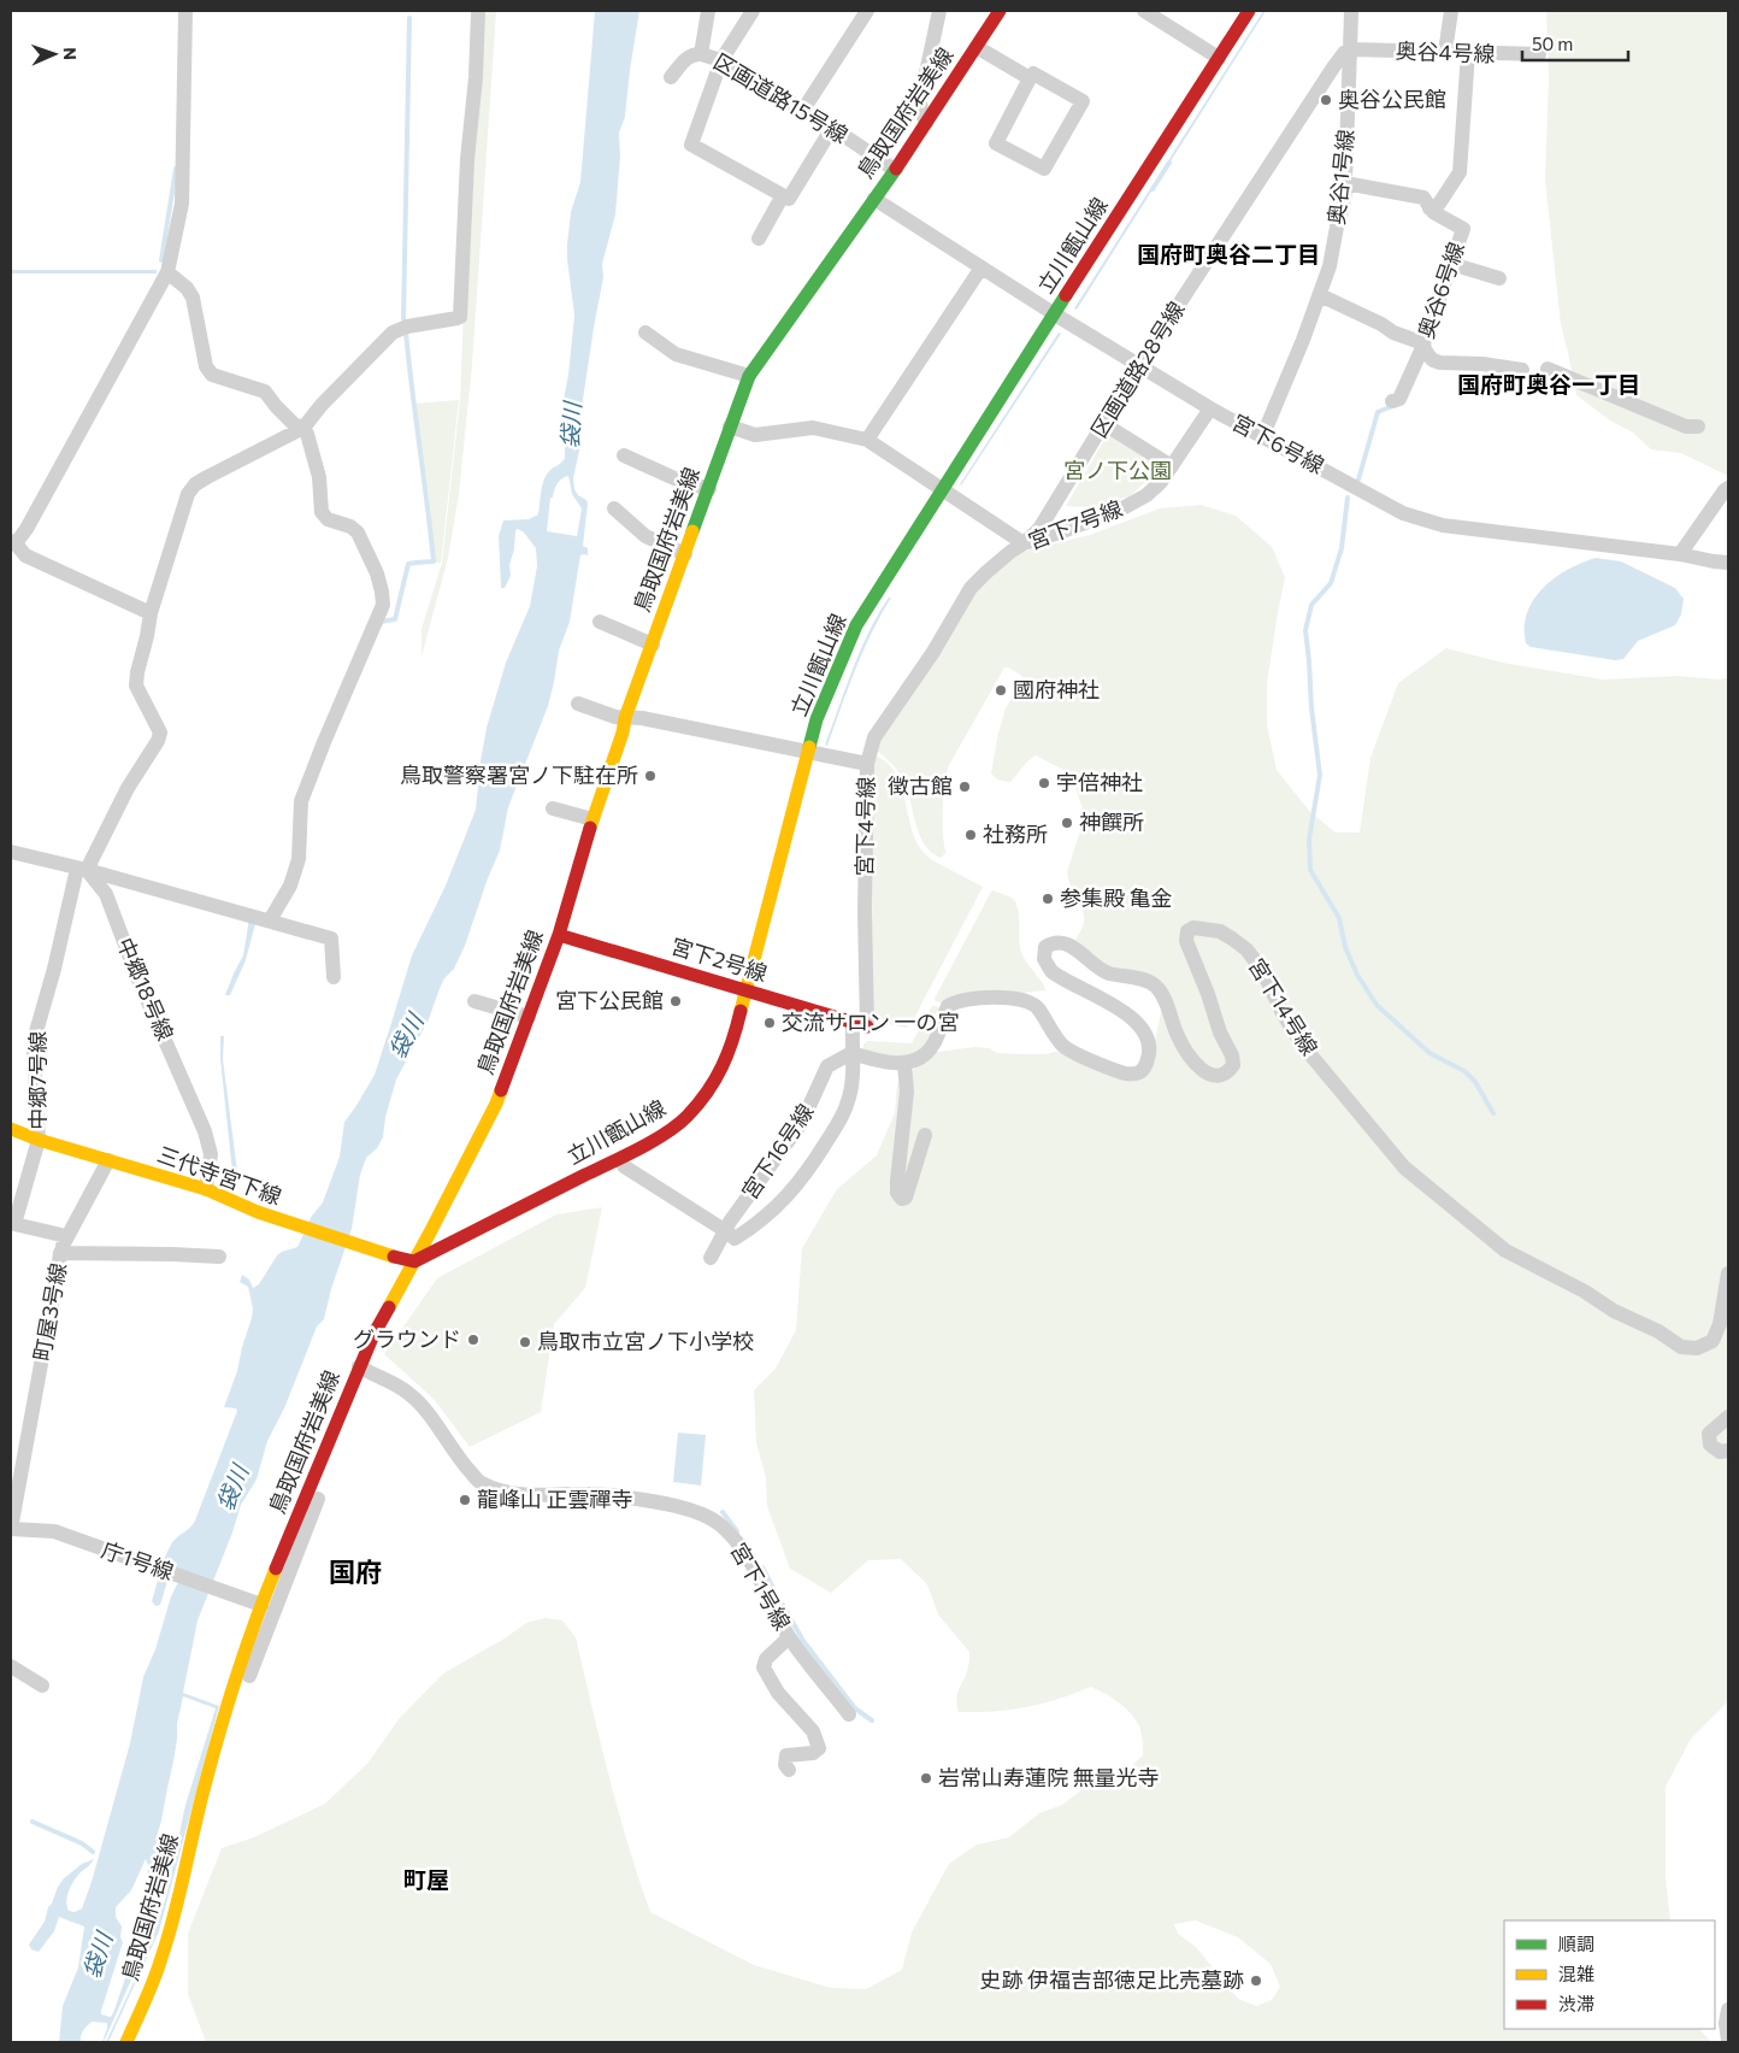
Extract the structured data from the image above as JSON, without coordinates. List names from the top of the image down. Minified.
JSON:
{"streets":{"main road":["鳥取国府岩美線","立川甑山線","宮下2号線","三代寺宮下線"],"street":["奥谷4号線","区画道路15号線","奥谷1号線","奥谷6号線","区画道路28号線","宮下6号線","宮下7号線","宮下4号線","中郷18号線","宮下14号線","中郷7号線","宮下16号線","町屋3号線","庁1号線","宮下1号線"]},"crossings":[["奥谷4号線","奥谷1号線"],["奥谷4号線","区画道路28号線"],["区画道路15号線","鳥取国府岩美線"],["鳥取国府岩美線","立川甑山線"],["鳥取国府岩美線","宮下6号線"],["鳥取国府岩美線","宮下4号線"],["鳥取国府岩美線","宮下2号線"],["鳥取国府岩美線","三代寺宮下線"],["鳥取国府岩美線","庁1号線"],["鳥取国府岩美線","宮下1号線"],["奥谷1号線","奥谷6号線"],["奥谷1号線","区画道路28号線"],["奥谷1号線","宮下6号線"],["立川甑山線","宮下6号線"],["立川甑山線","宮下4号線"],["立川甑山線","宮下2号線"],["立川甑山線","三代寺宮下線"],["区画道路28号線","宮下6号線"],["区画道路28号線","宮下7号線"],["宮下6号線","宮下7号線"],["宮下7号線","宮下4号線"],["宮下4号線","宮下2号線"],["宮下4号線","宮下16号線"],["中郷18号線","中郷7号線"],["中郷18号線","三代寺宮下線"],["中郷7号線","三代寺宮下線"],["町屋3号線","庁1号線"]],"districts":["国府町奥谷二丁目","国府町奥谷一丁目","国府","町屋"],"water":["袋川"],"parks":["宮ノ下公園"],"places":["奥谷公民館","國府神社","鳥取警察署宮ノ下駐在所","宇倍神社","徴古館","神饌所","社務所","参集殿 亀金","宮下公民館","交流サロン 一の宮","グラウンド","鳥取市立宮ノ下小学校","龍峰山 正雲禪寺","岩常山寿蓮院 無量光寺","史跡 伊福吉部徳足比売墓跡"],"legend":["順調","混雑","渋滞"],"scale_bar":"50 m","north":"right"}
